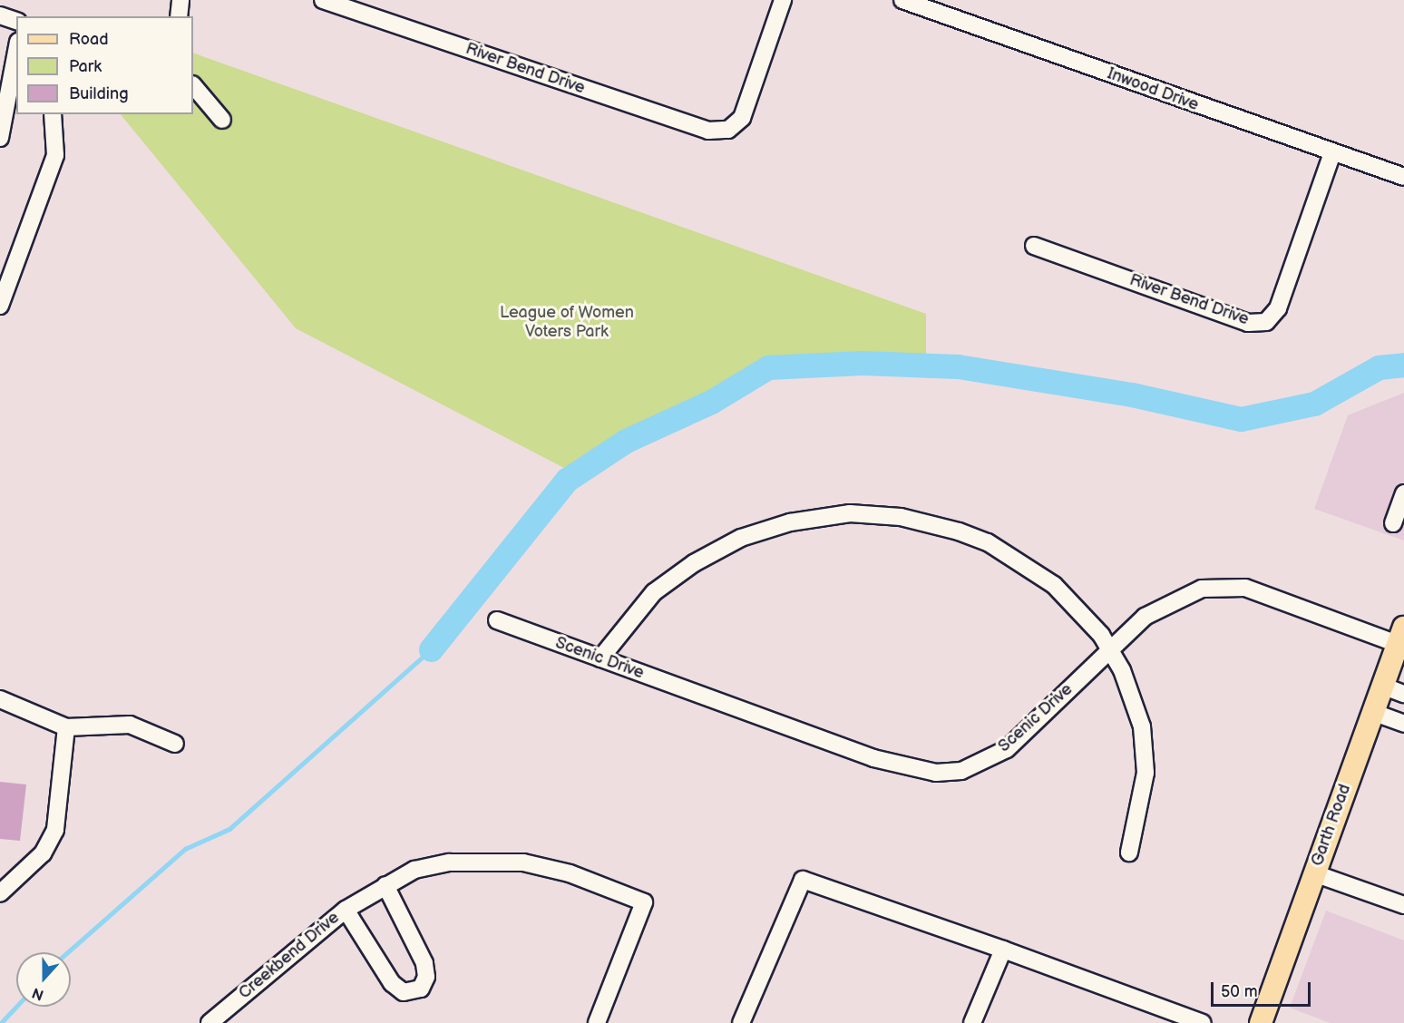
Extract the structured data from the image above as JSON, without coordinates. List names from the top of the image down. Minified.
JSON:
{"streets":{"main road":["Garth Road"],"street":["River Bend Drive","Inwood Drive","Scenic Drive","Creekbend Drive"]},"crossings":[["River Bend Drive","Inwood Drive"],["Scenic Drive","Garth Road"]],"parks":["League of Women Voters Park"],"legend":["Road","Park","Building"],"scale_bar":"50 m","north":"bottom"}
